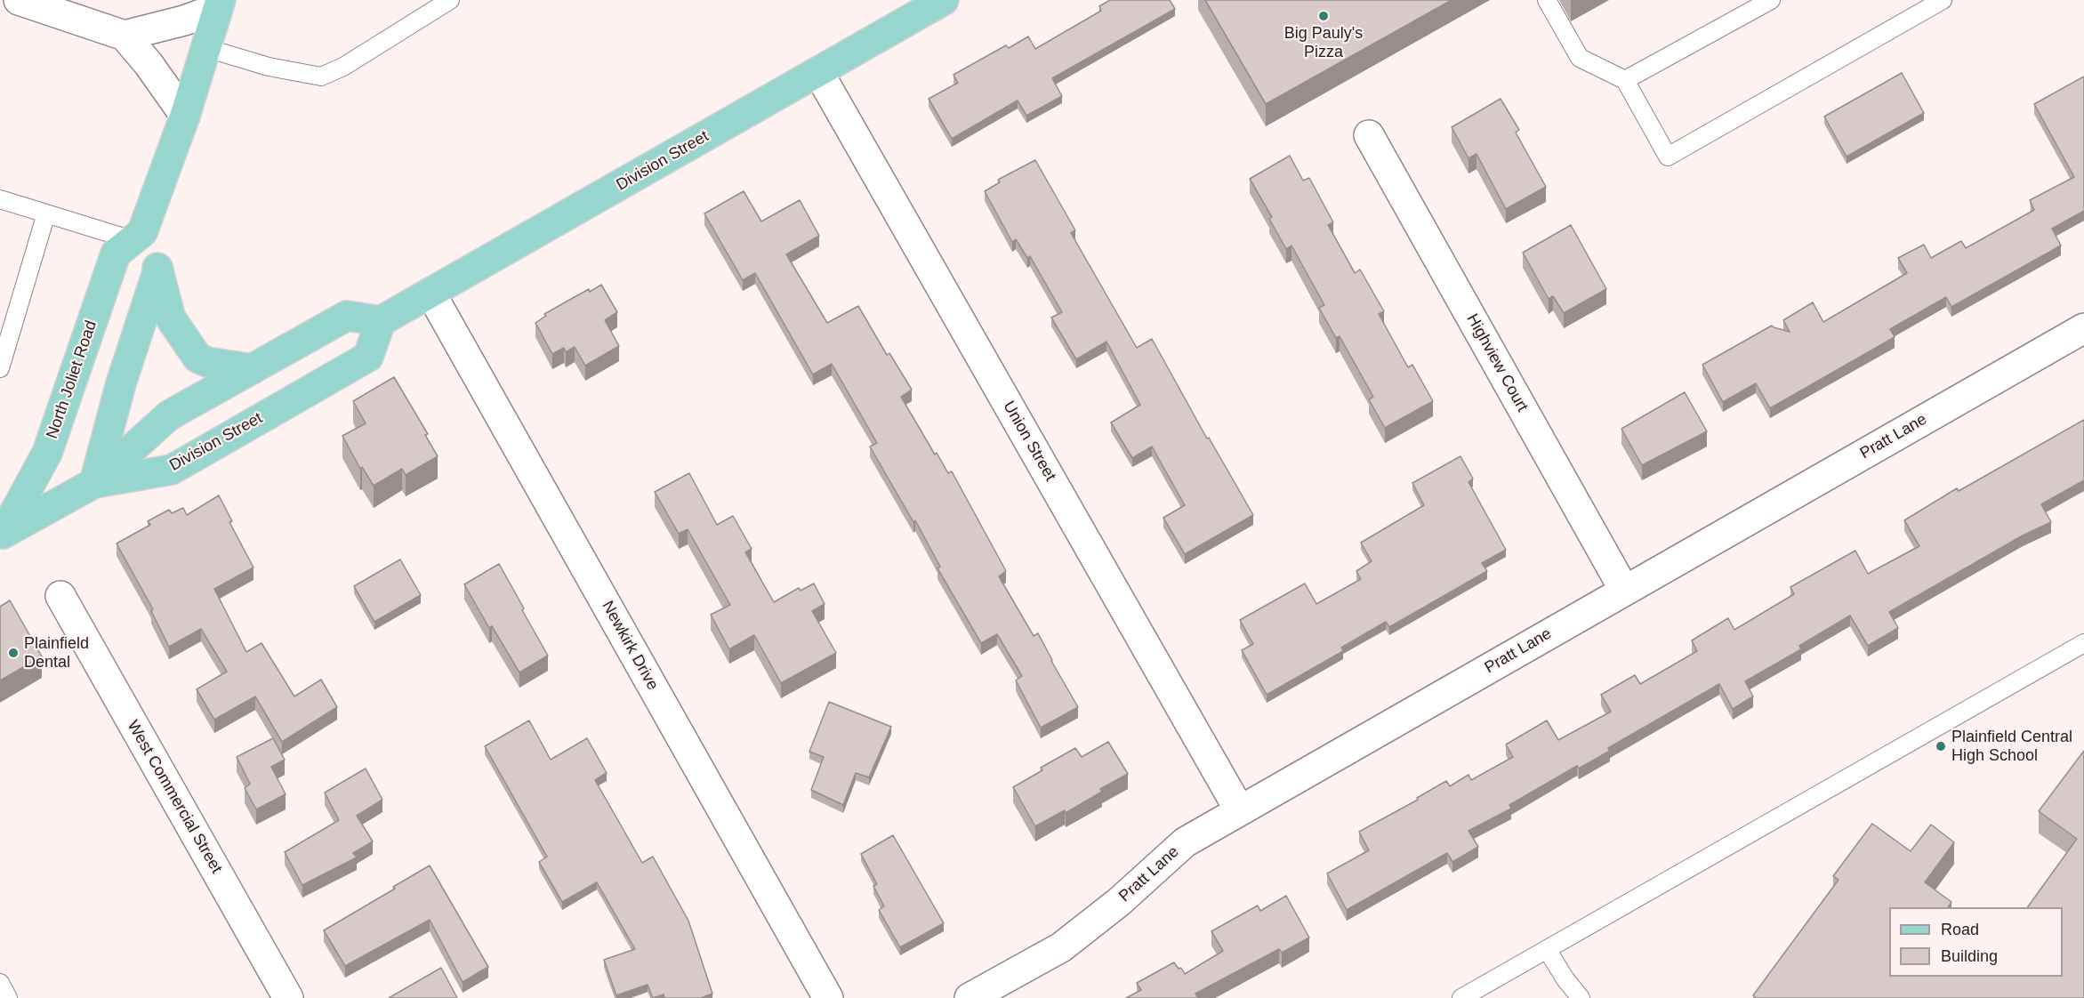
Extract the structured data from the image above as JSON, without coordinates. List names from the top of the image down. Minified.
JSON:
{"streets":{"main road":["Division Street","North Joliet Road"],"street":["Highview Court","Pratt Lane","Union Street","Newkirk Drive","West Commercial Street"]},"crossings":[["Division Street","Union Street"],["Division Street","Newkirk Drive"],["Highview Court","Pratt Lane"],["Pratt Lane","Union Street"]],"places":["Big Pauly's Pizza","Plainfield Dental","Plainfield Central High School"],"legend":["Road","Building"]}
